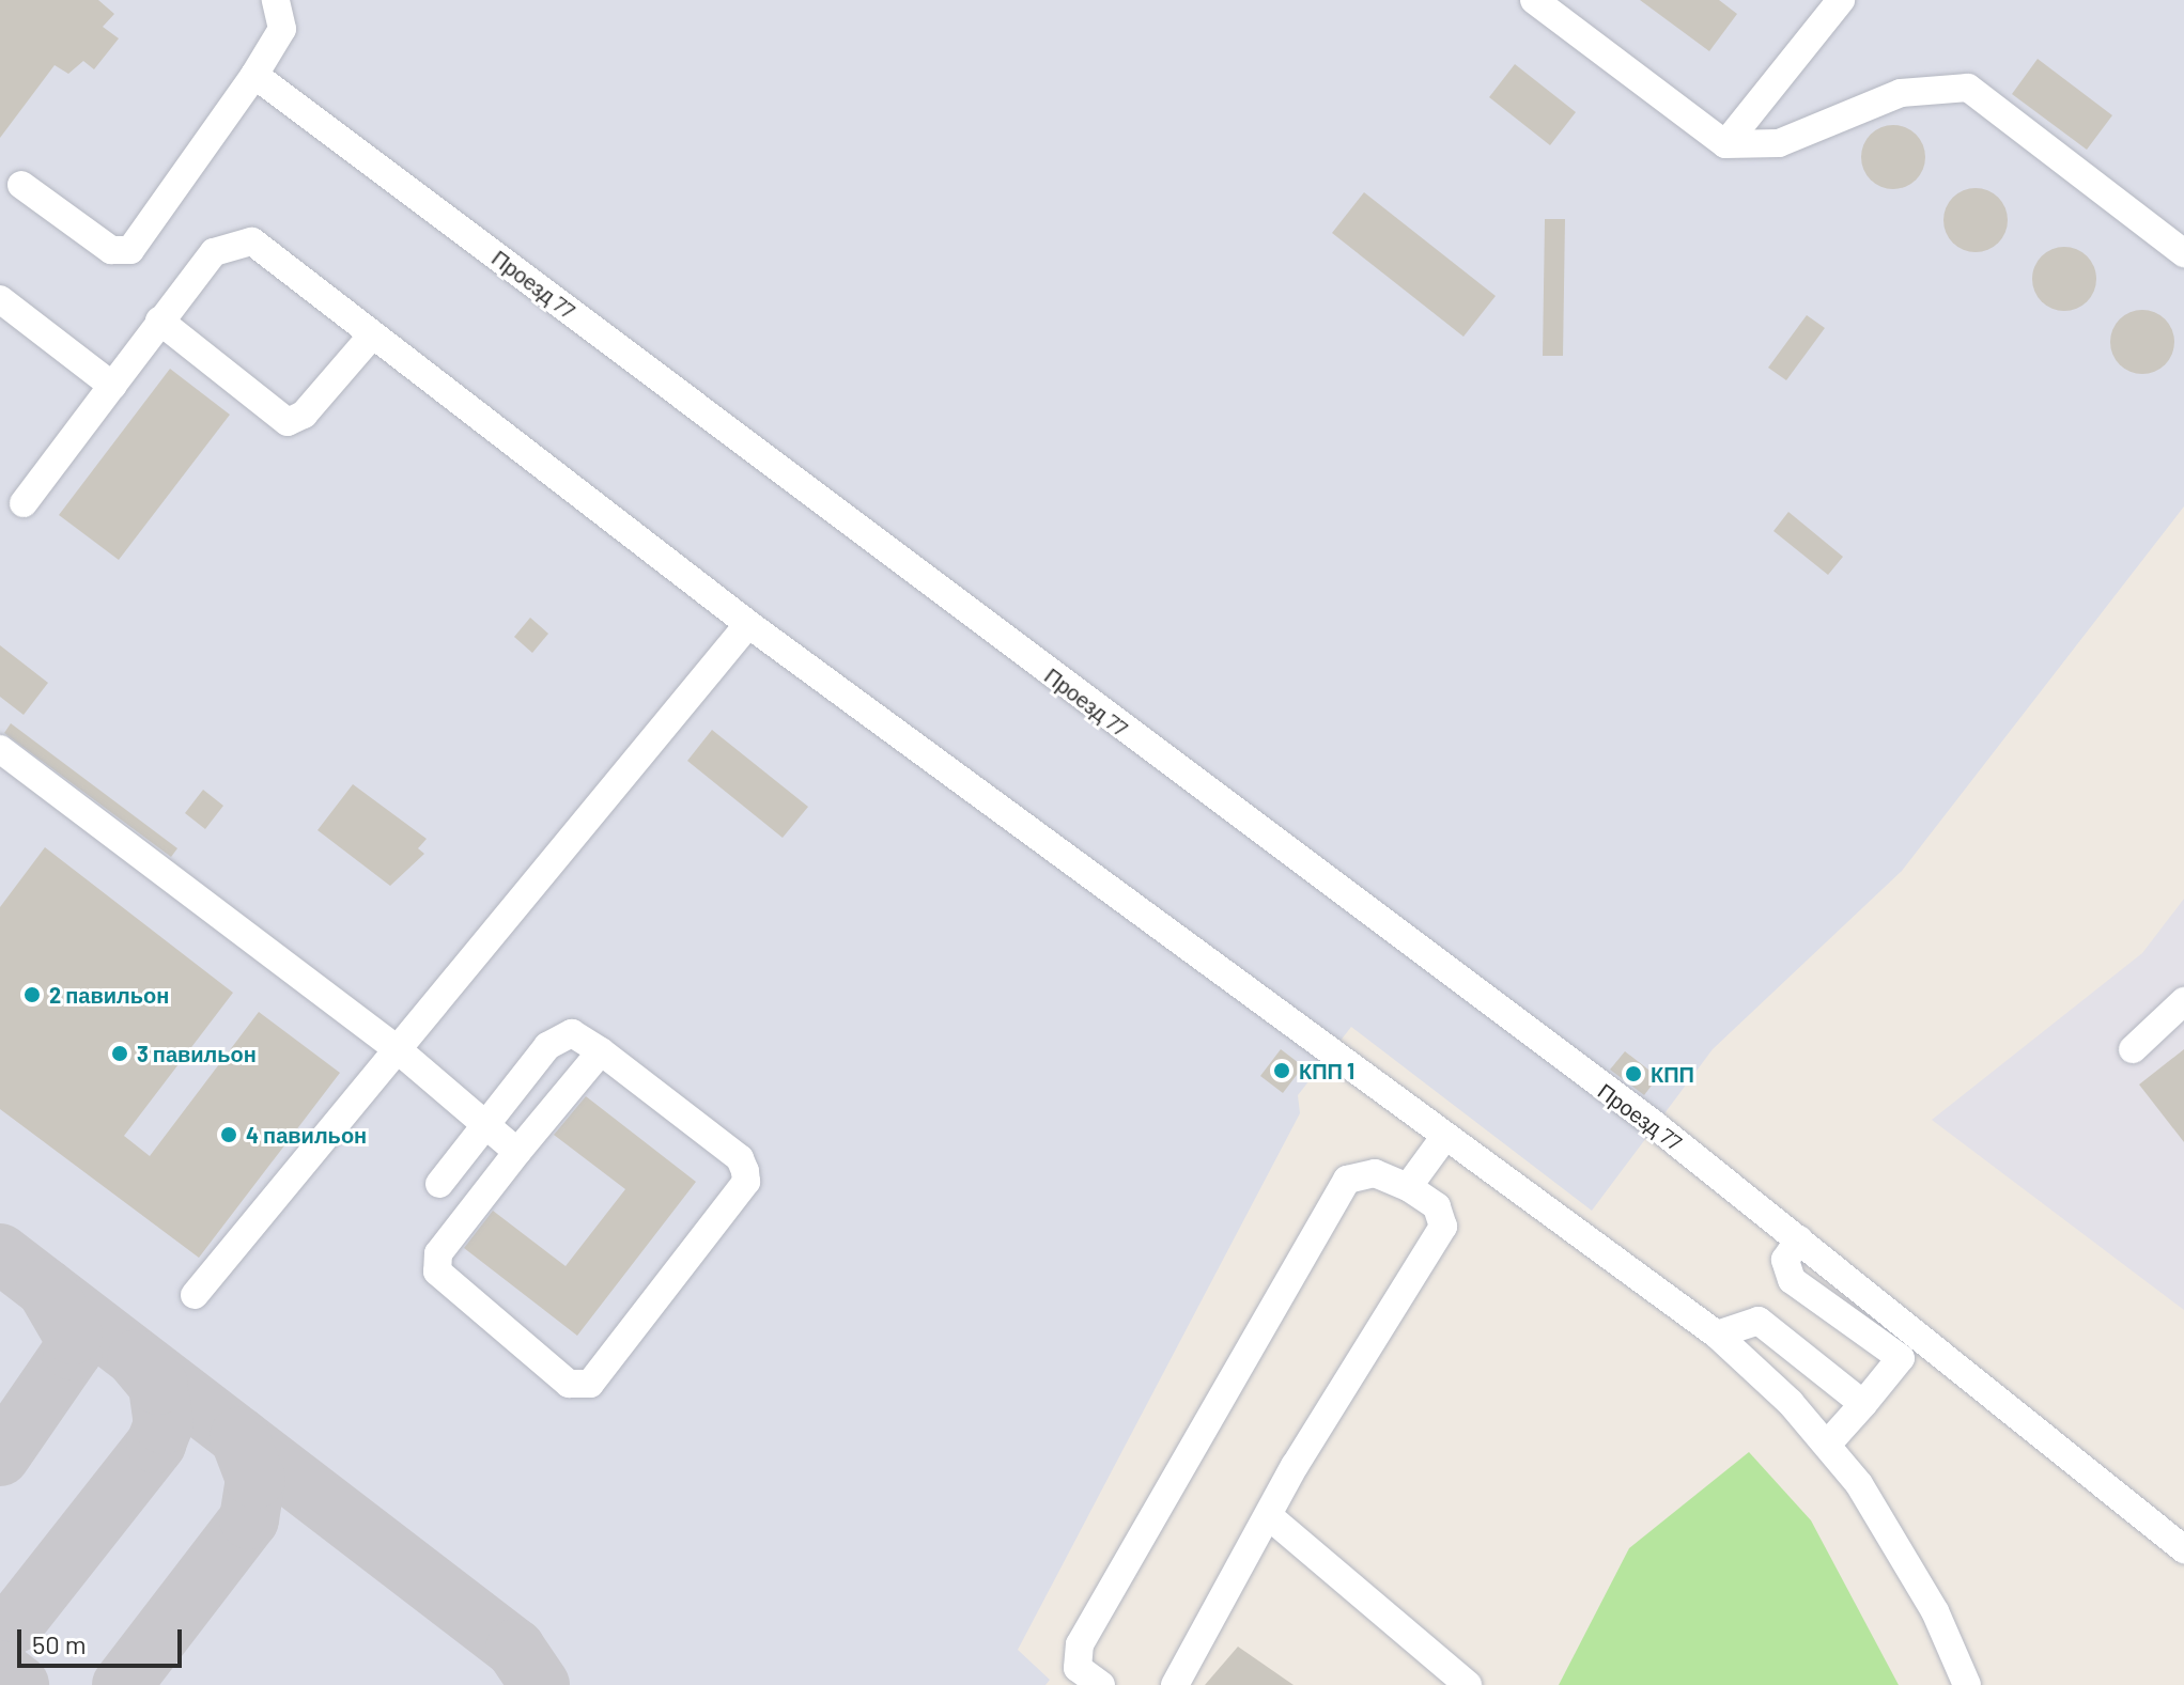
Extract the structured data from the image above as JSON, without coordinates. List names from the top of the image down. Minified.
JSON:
{"streets":{"street":["Проезд 77"]},"places":["2 павильон","3 павильон","КПП 1","КПП","4 павильон"],"scale_bar":"50 m"}
